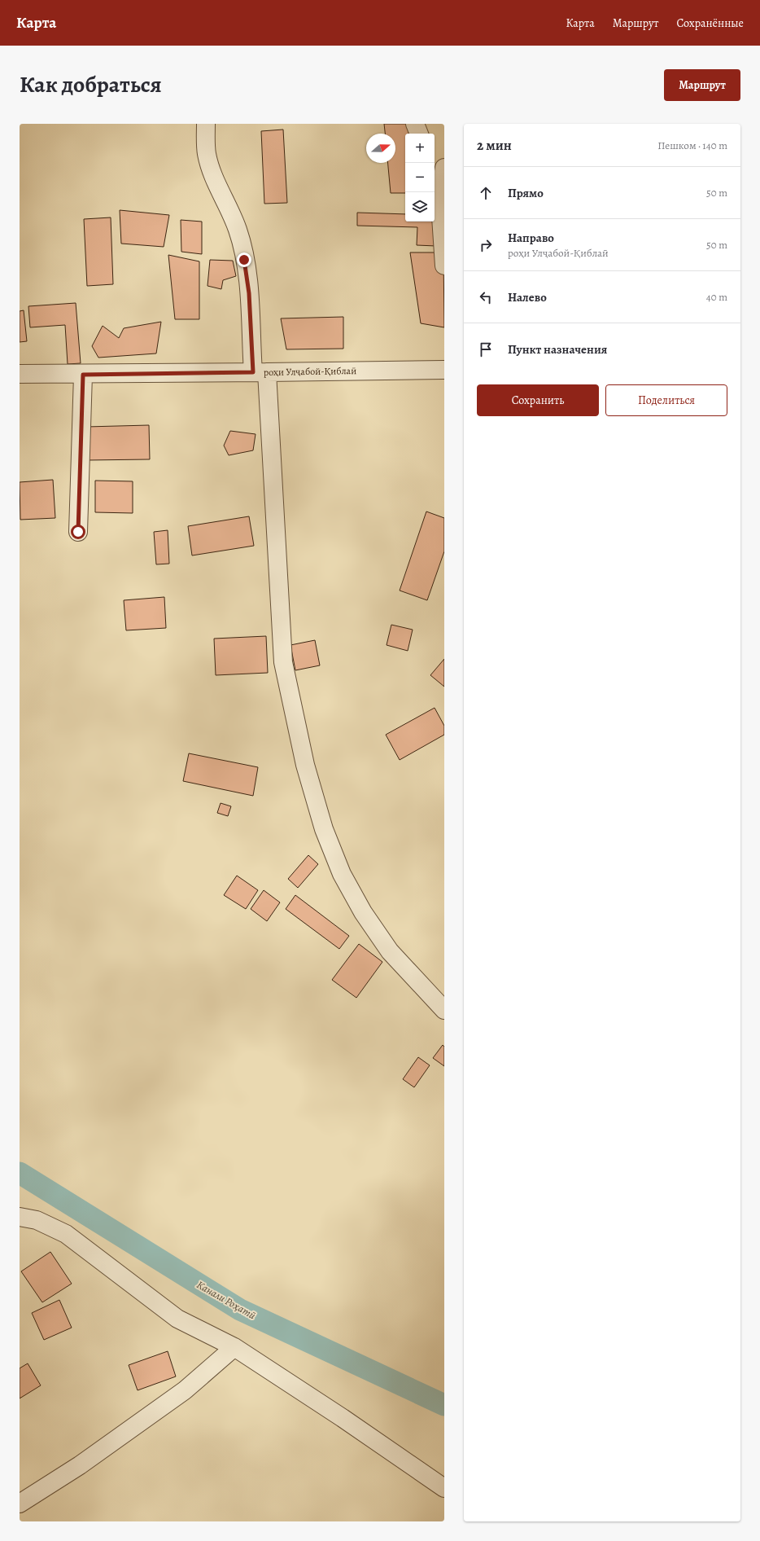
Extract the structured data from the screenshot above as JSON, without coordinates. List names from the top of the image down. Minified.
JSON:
{"streets":{"street":["роҳи Улҷабой-Қиблаӣ"]},"water":["Канали Роҳатӣ"],"north":"right","page":{"header":"Карта","nav":["Карта","Маршрут","Сохранённые"],"title":"Как добраться","buttons":["Маршрут",["Сохранить","Поделиться"]],"heading":["2 мин","Пешком · 140 m"],"map_buttons":["+","−"],"list":[["Прямо","50 m"],["Направо","роҳи Улҷабой-Қиблаӣ","50 m"],["Налево","40 m"],"Пункт назначения"]}}
